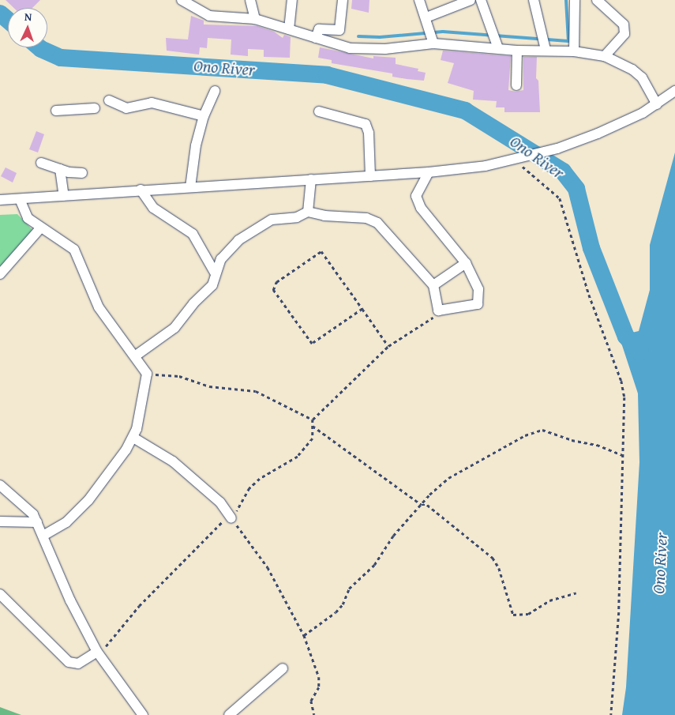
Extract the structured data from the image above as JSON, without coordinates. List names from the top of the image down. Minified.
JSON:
{"water":["Ono River"],"north":"top"}
